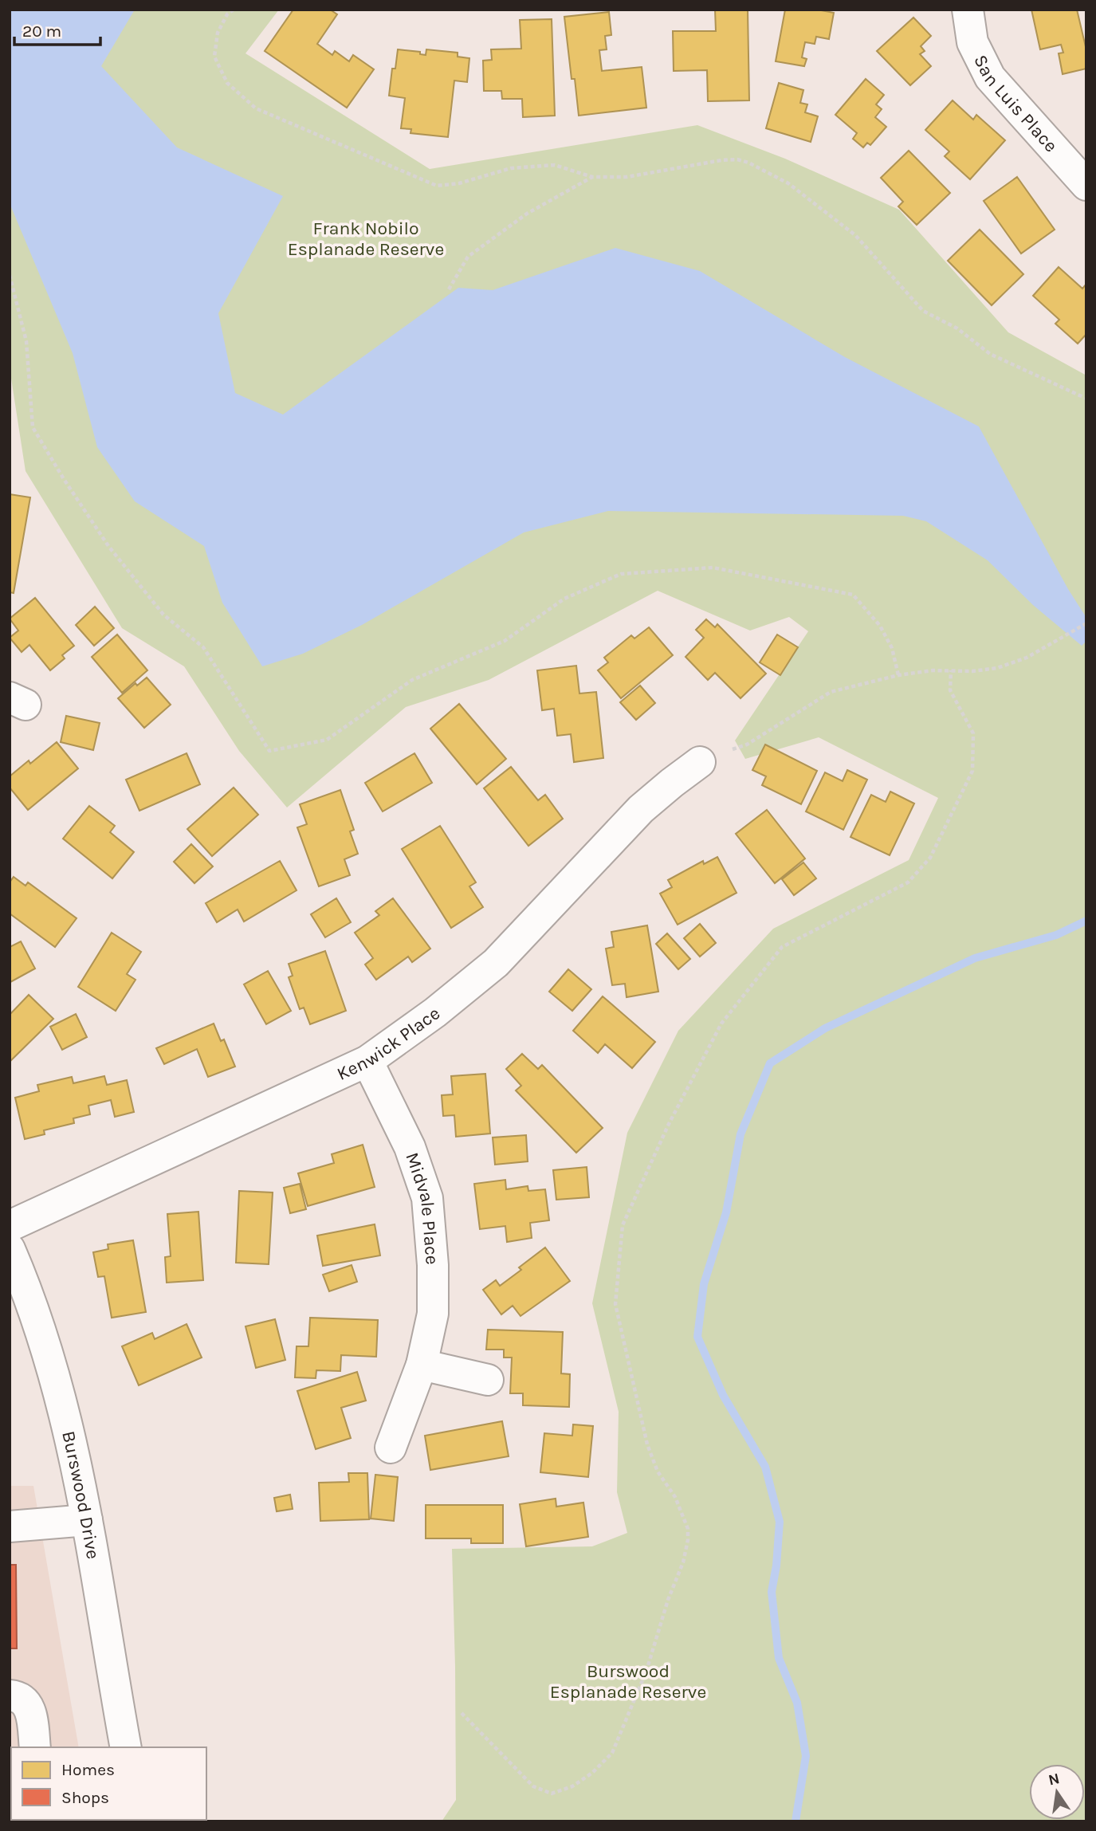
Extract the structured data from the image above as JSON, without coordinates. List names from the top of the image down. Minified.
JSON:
{"streets":{"street":["San Luis Place","Kenwick Place","Midvale Place","Burswood Drive"]},"crossings":[["Kenwick Place","Midvale Place"]],"parks":["Frank Nobilo Esplanade Reserve","Burswood Esplanade Reserve"],"legend":["Homes","Shops"],"scale_bar":"20 m","north":"top"}
